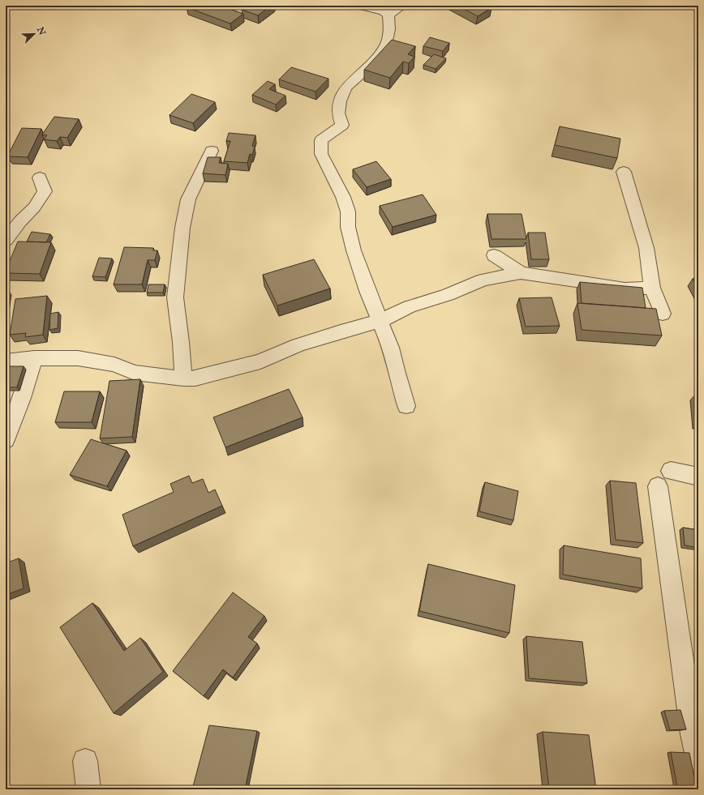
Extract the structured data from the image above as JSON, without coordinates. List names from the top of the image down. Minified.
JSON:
{"north":"top right"}
